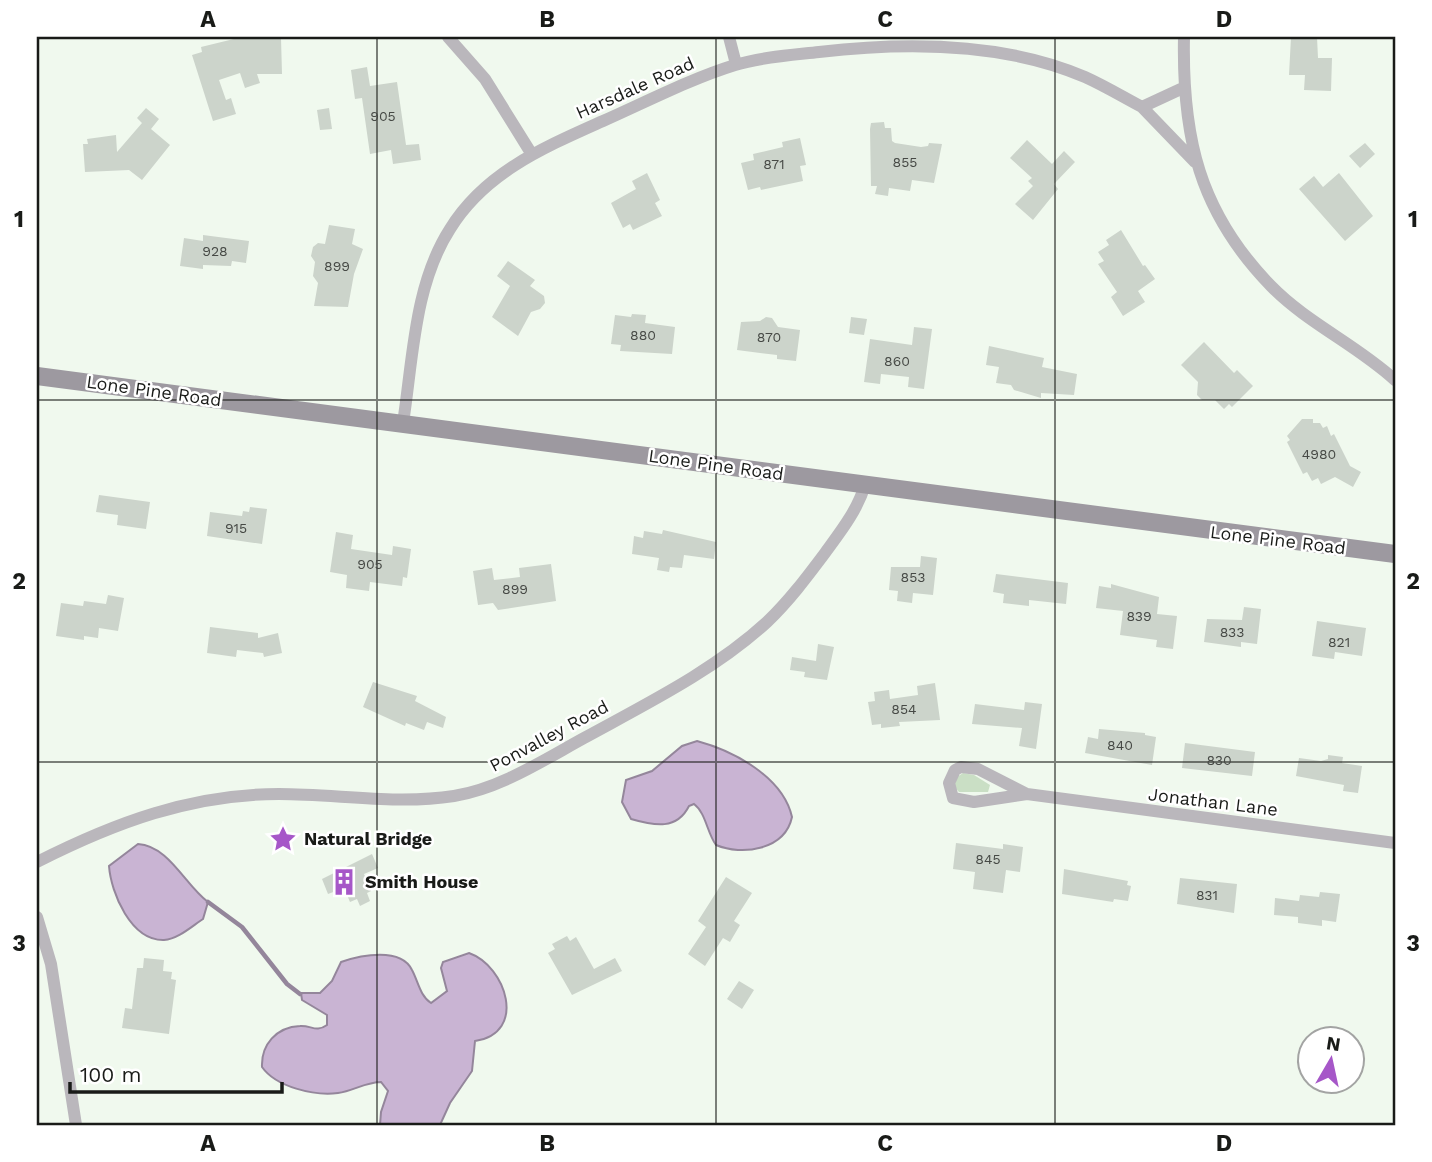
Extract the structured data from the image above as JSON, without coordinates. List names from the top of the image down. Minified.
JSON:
{"streets":{"street":["Harsdale Road","Lone Pine Road","Ponvalley Road","Jonathan Lane"]},"crossings":[["Harsdale Road","Lone Pine Road"],["Lone Pine Road","Ponvalley Road"]],"places":{"place":["Natural Bridge"],"building":["Smith House"]},"house_numbers":["905","855","871","928","899","880","870","860","4980","915","905","853","899","839","833","821","854","840","830","845","831"],"scale_bar":"100 m","north":"top","grid":{"columns":["A","B","C","D"],"rows":["1","2","3"]}}
